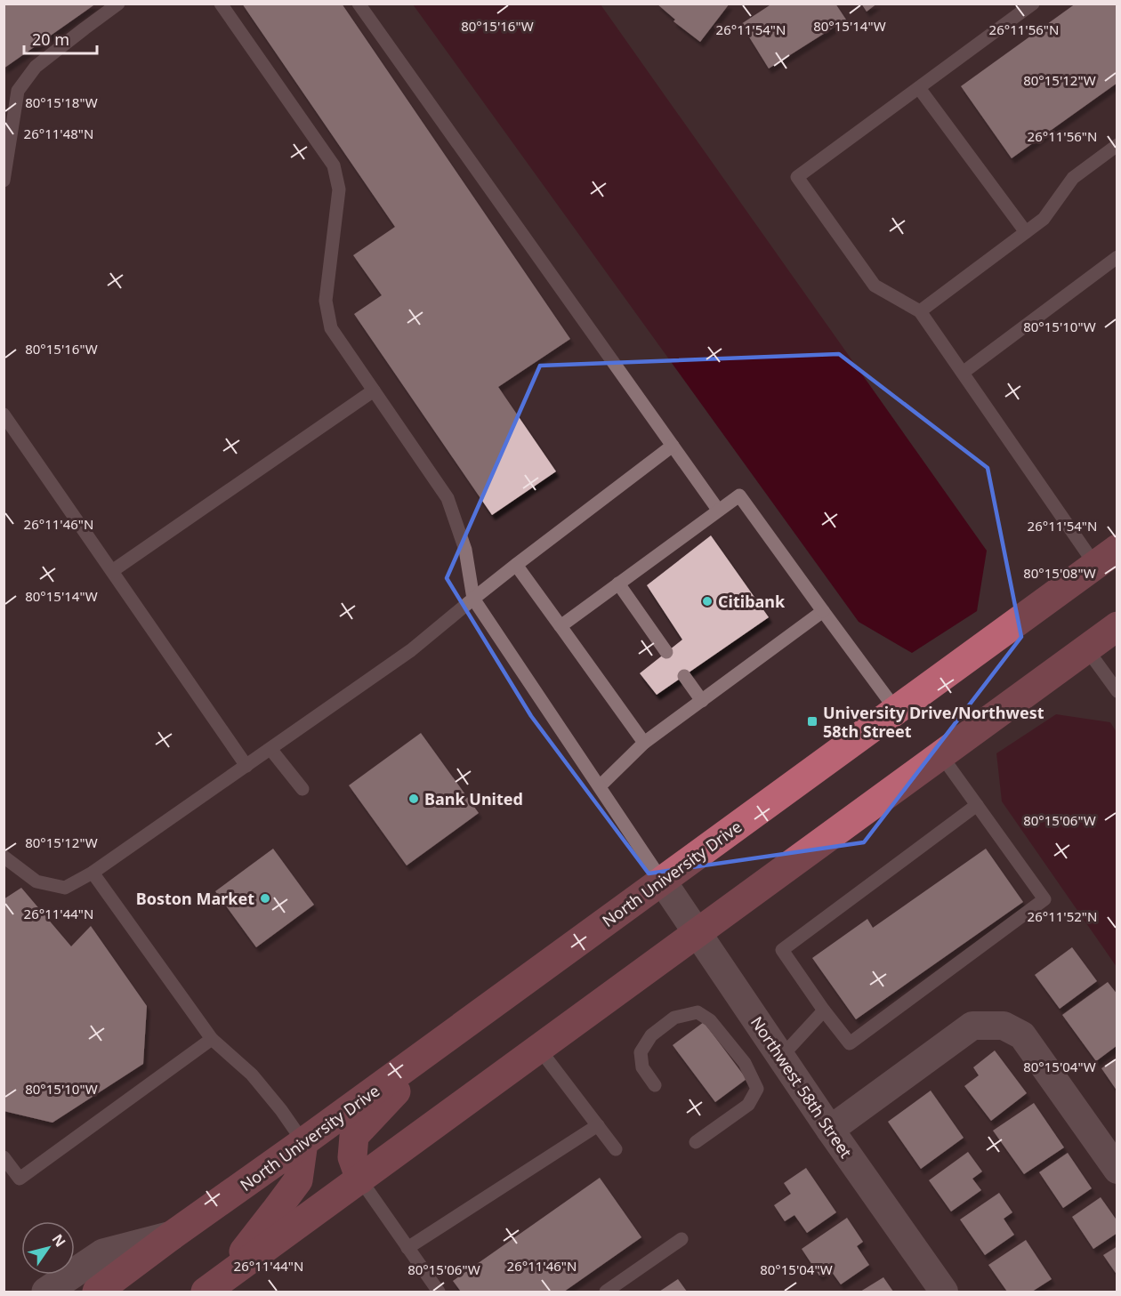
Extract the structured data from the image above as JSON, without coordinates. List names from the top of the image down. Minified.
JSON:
{"streets":{"main road":["North University Drive"],"street":["Northwest 58th Street"]},"crossings":[["North University Drive","Northwest 58th Street"]],"places":{"other":["Citibank","Bank United","Boston Market"],"transit":["University Drive/Northwest 58th Street"]},"scale_bar":"20 m","north":"top right","coordinates":["80°15'16\"W","80°15'14\"W","26°11'54\"N","26°11'56\"N","80°15'12\"W","80°15'18\"W","26°11'48\"N","80°15'10\"W","26°11'46\"N","80°15'08\"W","80°15'06\"W","26°11'44\"N","26°11'52\"N","80°15'04\"W"]}
